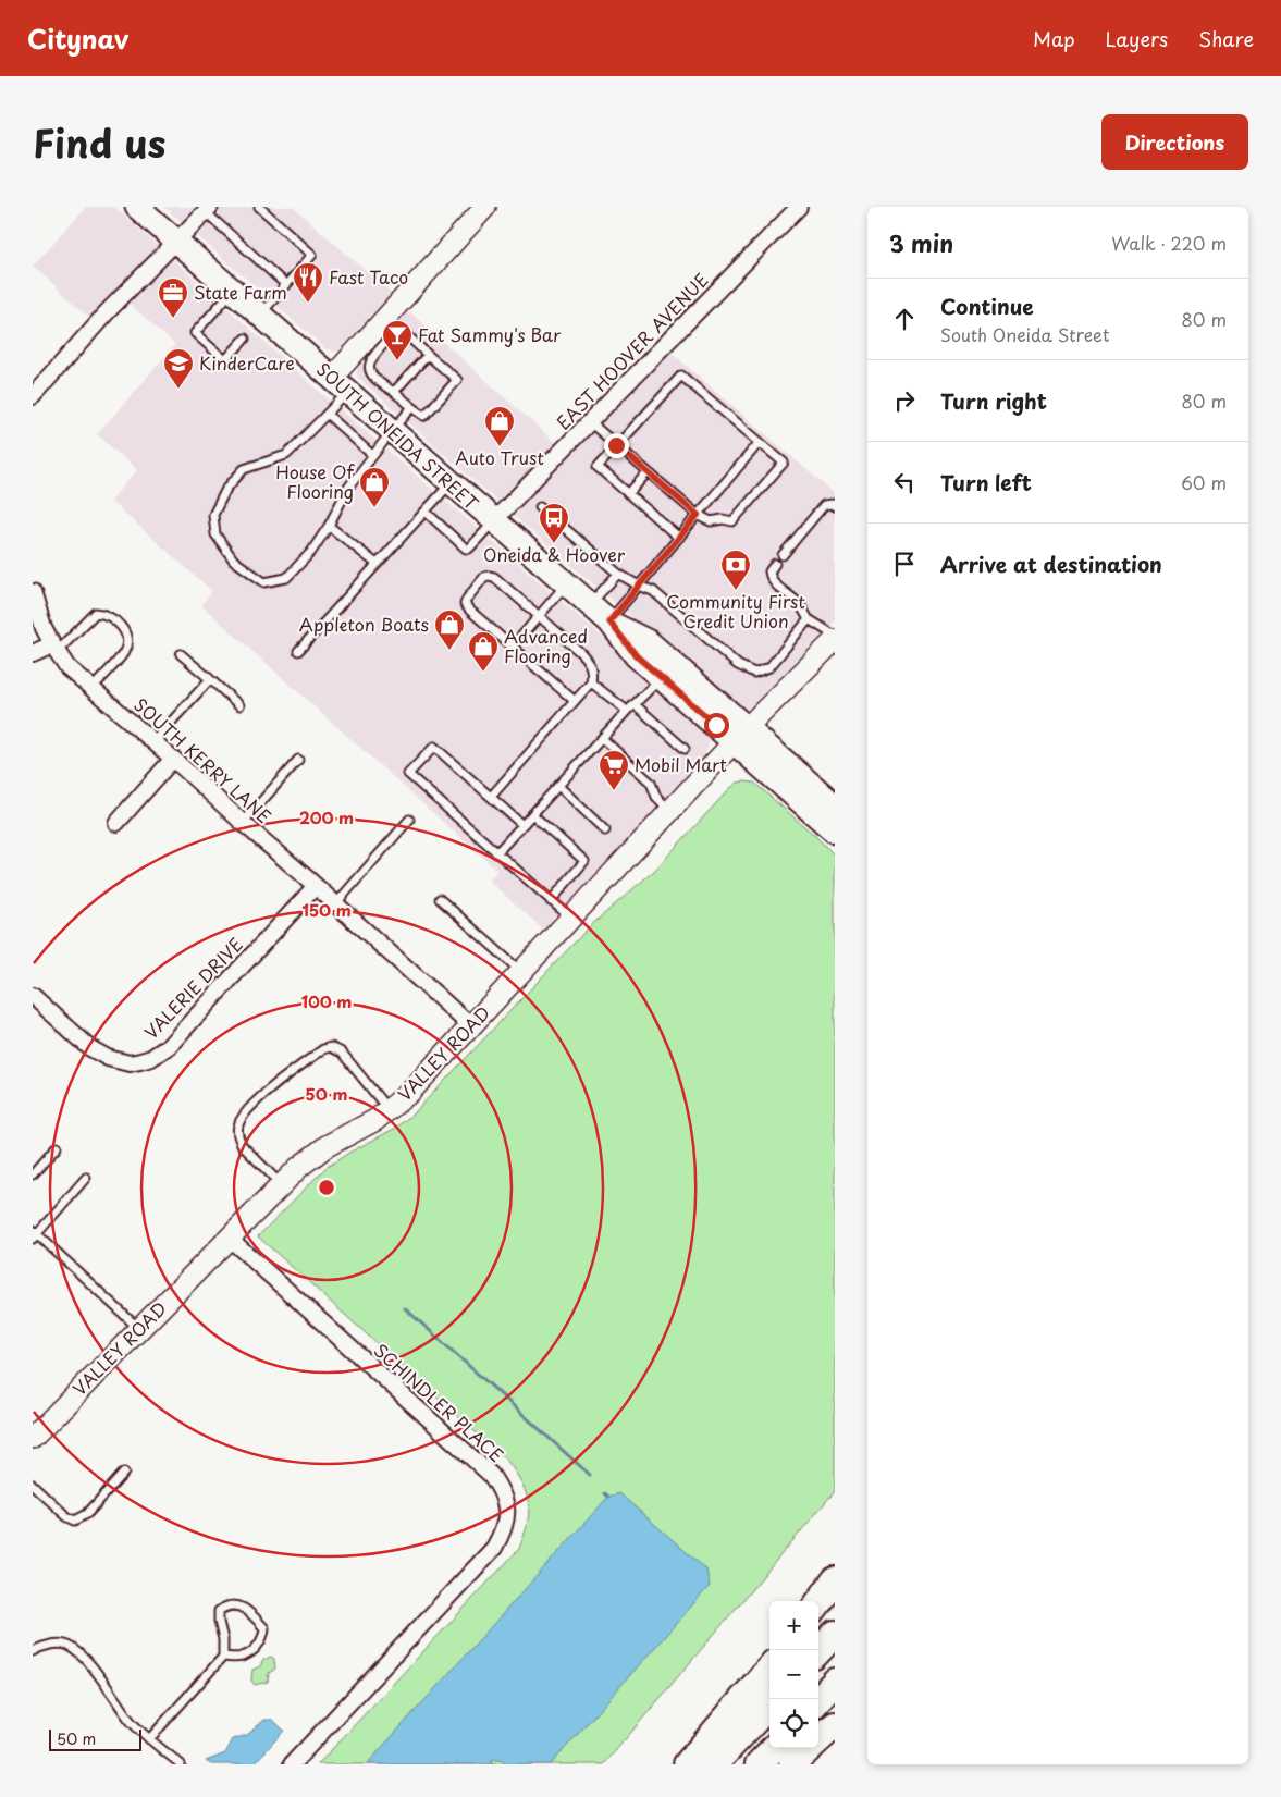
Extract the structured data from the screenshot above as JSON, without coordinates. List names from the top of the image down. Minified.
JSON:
{"streets":{"main road":["SOUTH ONEIDA STREET"],"street":["EAST HOOVER AVENUE","SOUTH KERRY LANE","VALERIE DRIVE","VALLEY ROAD","SCHINDLER PLACE"]},"crossings":[["EAST HOOVER AVENUE","SOUTH ONEIDA STREET"],["SOUTH ONEIDA STREET","VALLEY ROAD"],["SOUTH KERRY LANE","VALERIE DRIVE"],["SOUTH KERRY LANE","VALLEY ROAD"],["VALLEY ROAD","SCHINDLER PLACE"]],"places":{"restaurant":["Fast Taco"],"office":["State Farm"],"bar":["Fat Sammy's Bar"],"school or university":["KinderCare"],"shop":["Auto Trust","House Of Flooring","Appleton Boats","Advanced Flooring"],"bus stop":["Oneida & Hoover"],"bank":["Community First Credit Union"],"supermarket":["Mobil Mart"]},"scale_bar":"50 m","page":{"header":"Citynav","nav":["Map","Layers","Share"],"title":"Find us","buttons":"Directions","heading":["3 min","Walk · 220 m"],"list":[["Continue","South Oneida Street","80 m"],["Turn right","80 m"],["Turn left","60 m"],"Arrive at destination"],"map_buttons":["+","−"],"scale":"50 m"},"rings":["200 m","150 m","100 m","50 m"]}
